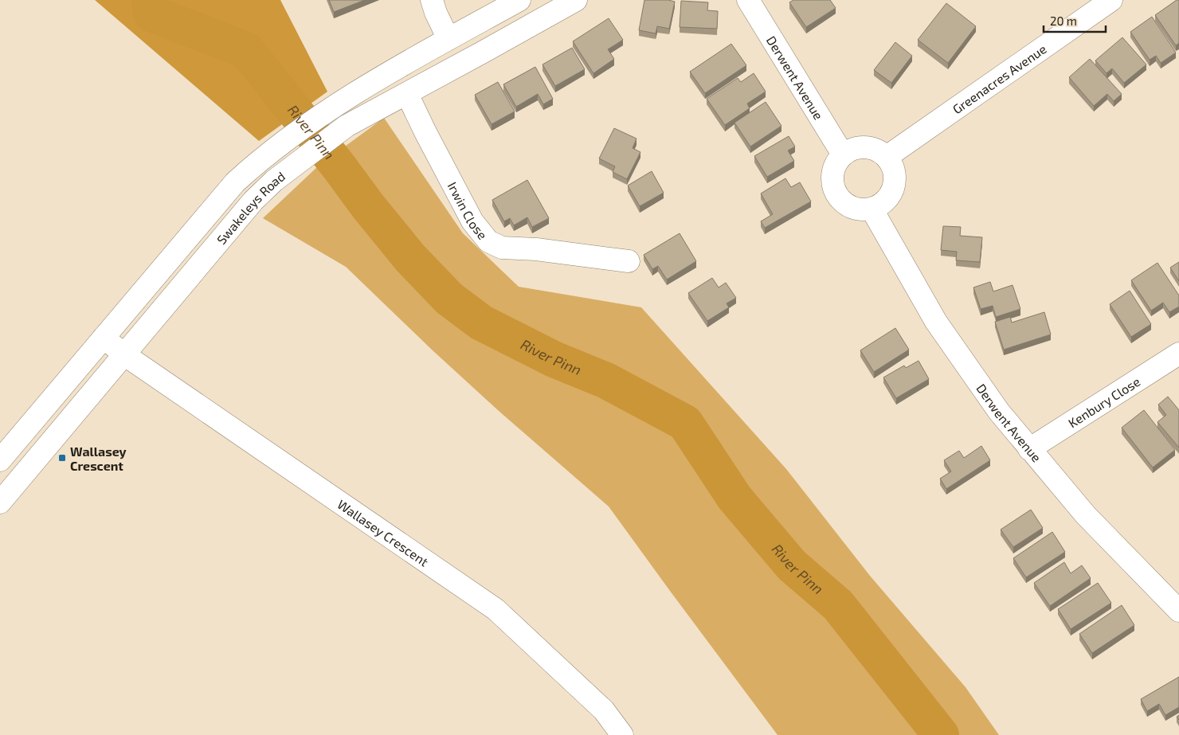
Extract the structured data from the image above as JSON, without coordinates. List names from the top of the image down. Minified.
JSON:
{"streets":{"street":["Derwent Avenue","Greenacres Avenue","Swakeleys Road","Irwin Close","Kenbury Close","Wallasey Crescent"]},"crossings":[["Derwent Avenue","Greenacres Avenue"],["Derwent Avenue","Kenbury Close"],["Swakeleys Road","Irwin Close"],["Swakeleys Road","Wallasey Crescent"]],"water":["River Pinn"],"places":{"transit":["Wallasey Crescent"]},"scale_bar":"20 m"}
